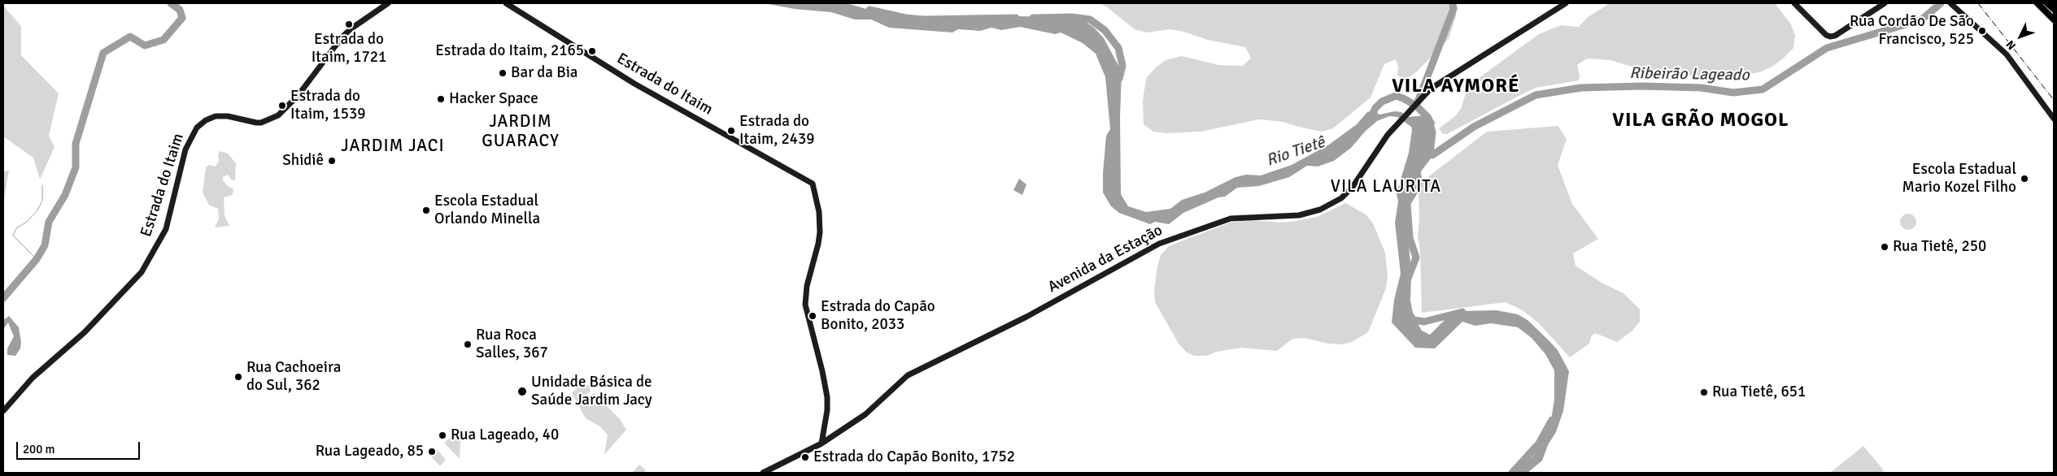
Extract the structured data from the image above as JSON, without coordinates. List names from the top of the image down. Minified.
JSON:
{"streets":{"street":["Estrada do Itaim","Avenida da Estação"]},"crossings":[["Estrada do Itaim","Avenida da Estação"]],"districts":["VILA AYMORÉ","VILA GRÃO MOGOL","JARDIM GUARACY","JARDIM JACI","VILA LAURITA"],"water":["Ribeirão Lageado","Rio Tietê"],"places":["Estrada do Itaim, 1721","Rua Cordão De São Francisco, 525","Estrada do Itaim, 2165","Bar da Bia","Hacker Space","Estrada do Itaim, 1539","Estrada do Itaim, 2439","Shidiê","Escola Estadual Mario Kozel Filho","Escola Estadual Orlando Minella","Rua Tietê, 250","Estrada do Capão Bonito, 2033","Rua Roca Salles, 367","Rua Cachoeira do Sul, 362","Unidade Básica de Saúde Jardim Jacy","Rua Tietê, 651","Rua Lageado, 40","Rua Lageado, 85","Estrada do Capão Bonito, 1752"],"scale_bar":"200 m","north":"bottom left"}
